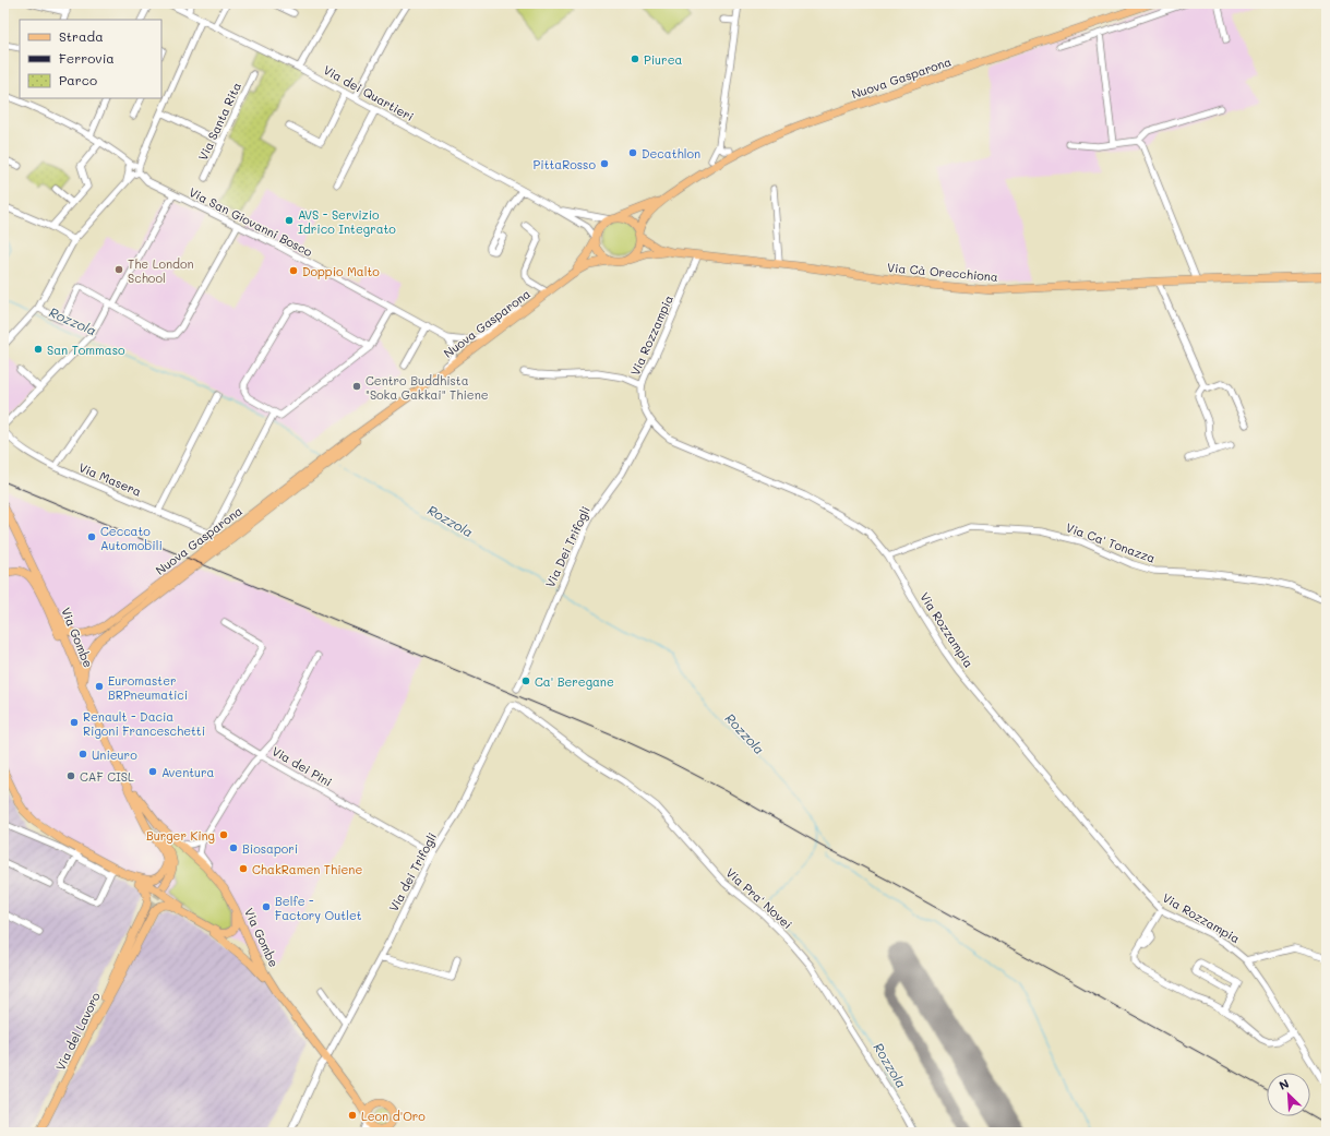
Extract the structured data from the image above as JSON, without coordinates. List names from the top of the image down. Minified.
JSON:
{"streets":{"main road":["Nuova Gasparona","Via Cà Orecchiona","Via Gombe","Via del Lavoro"],"street":["Via dei Quartieri","Via Santa Rita","Via San Giovanni Bosco","Via Rozzampia","Via Masera","Via Ca' Tonazza","Via Dei Trifogli","Via dei Pini","Via dei Trifogli","Via Pra' Novei"]},"crossings":[["Nuova Gasparona","Via dei Quartieri"],["Nuova Gasparona","Via Cà Orecchiona"],["Nuova Gasparona","Via Gombe"],["Via dei Quartieri","Via Cà Orecchiona"],["Via Cà Orecchiona","Via Rozzampia"],["Via Rozzampia","Via Ca' Tonazza"],["Via Rozzampia","Via Dei Trifogli"],["Via Gombe","Via dei Trifogli"],["Via dei Pini","Via dei Trifogli"],["Via dei Trifogli","Via Pra' Novei"]],"water":["Rozzola"],"places":["Piurea","Decathlon","PittaRosso","AVS - Servizio Idrico Integrato","The London School","Doppio Malto","San Tommaso","Centro Buddhista \"Soka Gakkai\" Thiene","Ceccato Automobili","Ca' Beregane","Euromaster BRPneumatici","Renault - Dacia Rigoni Franceschetti","Unieuro","Aventura","CAF CISL","Burger King","Biosapori","ChakRamen Thiene","Belfe - Factory Outlet","Leon d'Oro"],"legend":["Strada","Ferrovia","Parco"],"north":"top left"}
